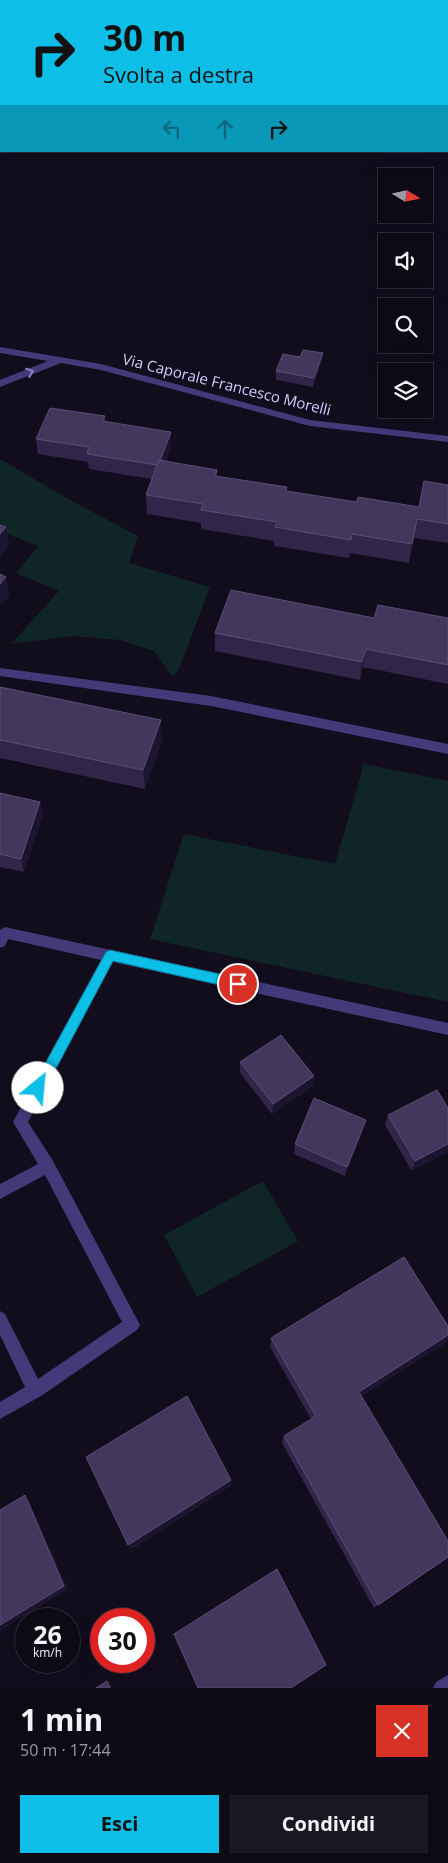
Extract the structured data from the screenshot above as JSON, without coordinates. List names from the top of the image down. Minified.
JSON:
{"streets":{"street":["Via Caporale Francesco Morelli"]},"north":"right","page":{"turn":["30 m","Svolta a destra"],"speed":"26 km/h","limit":"30","heading":["1 min","50 m · 17:44"],"buttons":["Esci","Condividi"]}}
